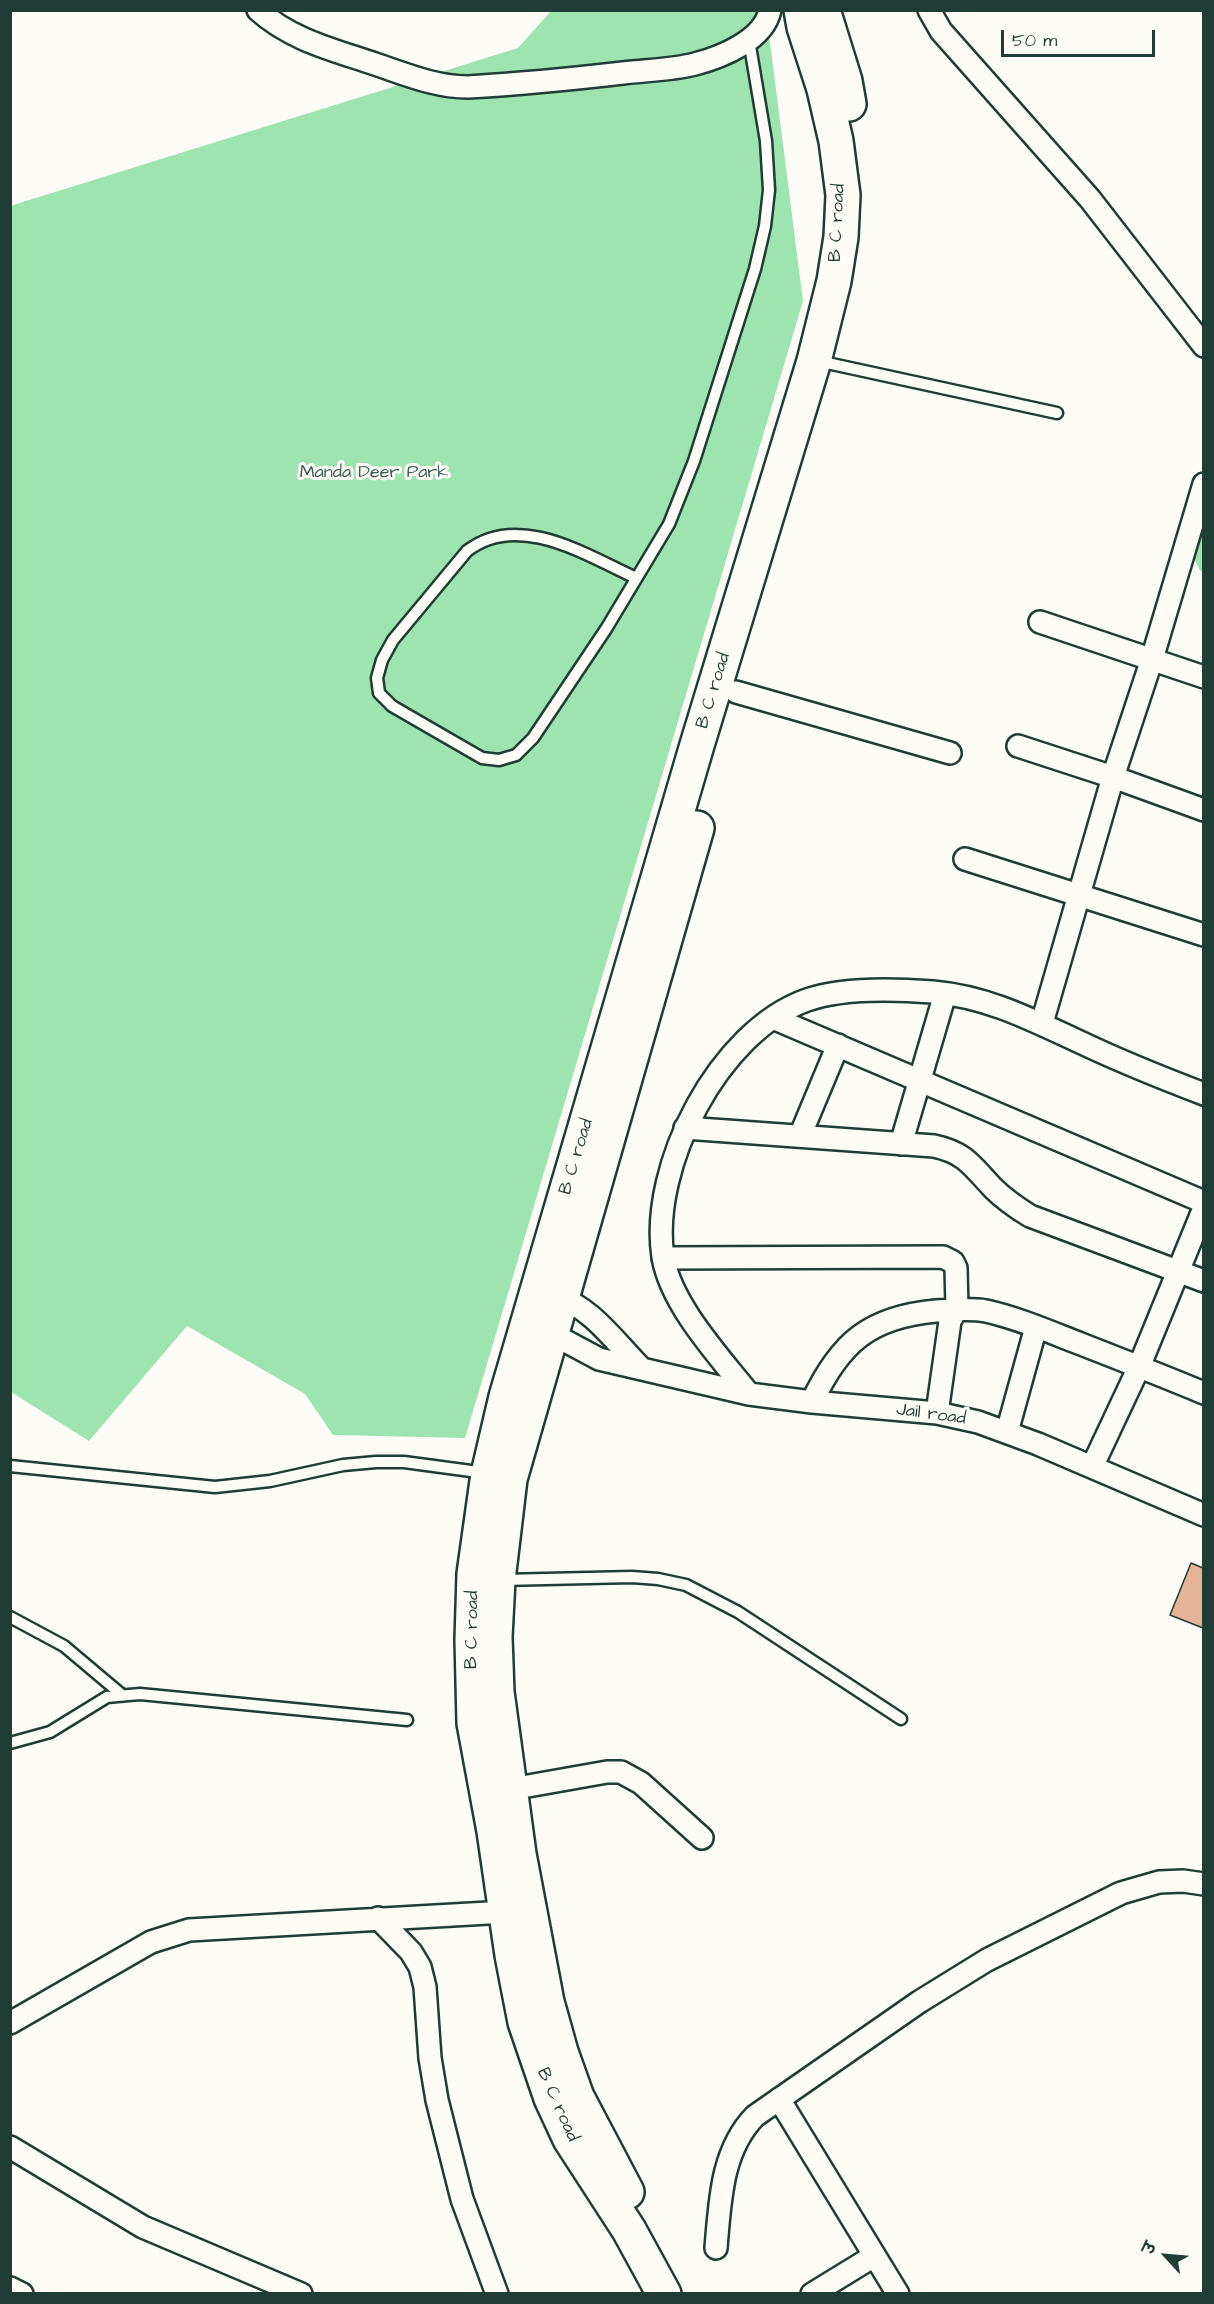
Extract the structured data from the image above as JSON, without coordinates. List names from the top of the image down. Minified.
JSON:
{"streets":{"main road":["B C road"],"street":["Jail road"]},"parks":["Manda Deer Park"],"scale_bar":"50 m","north":"top left"}
